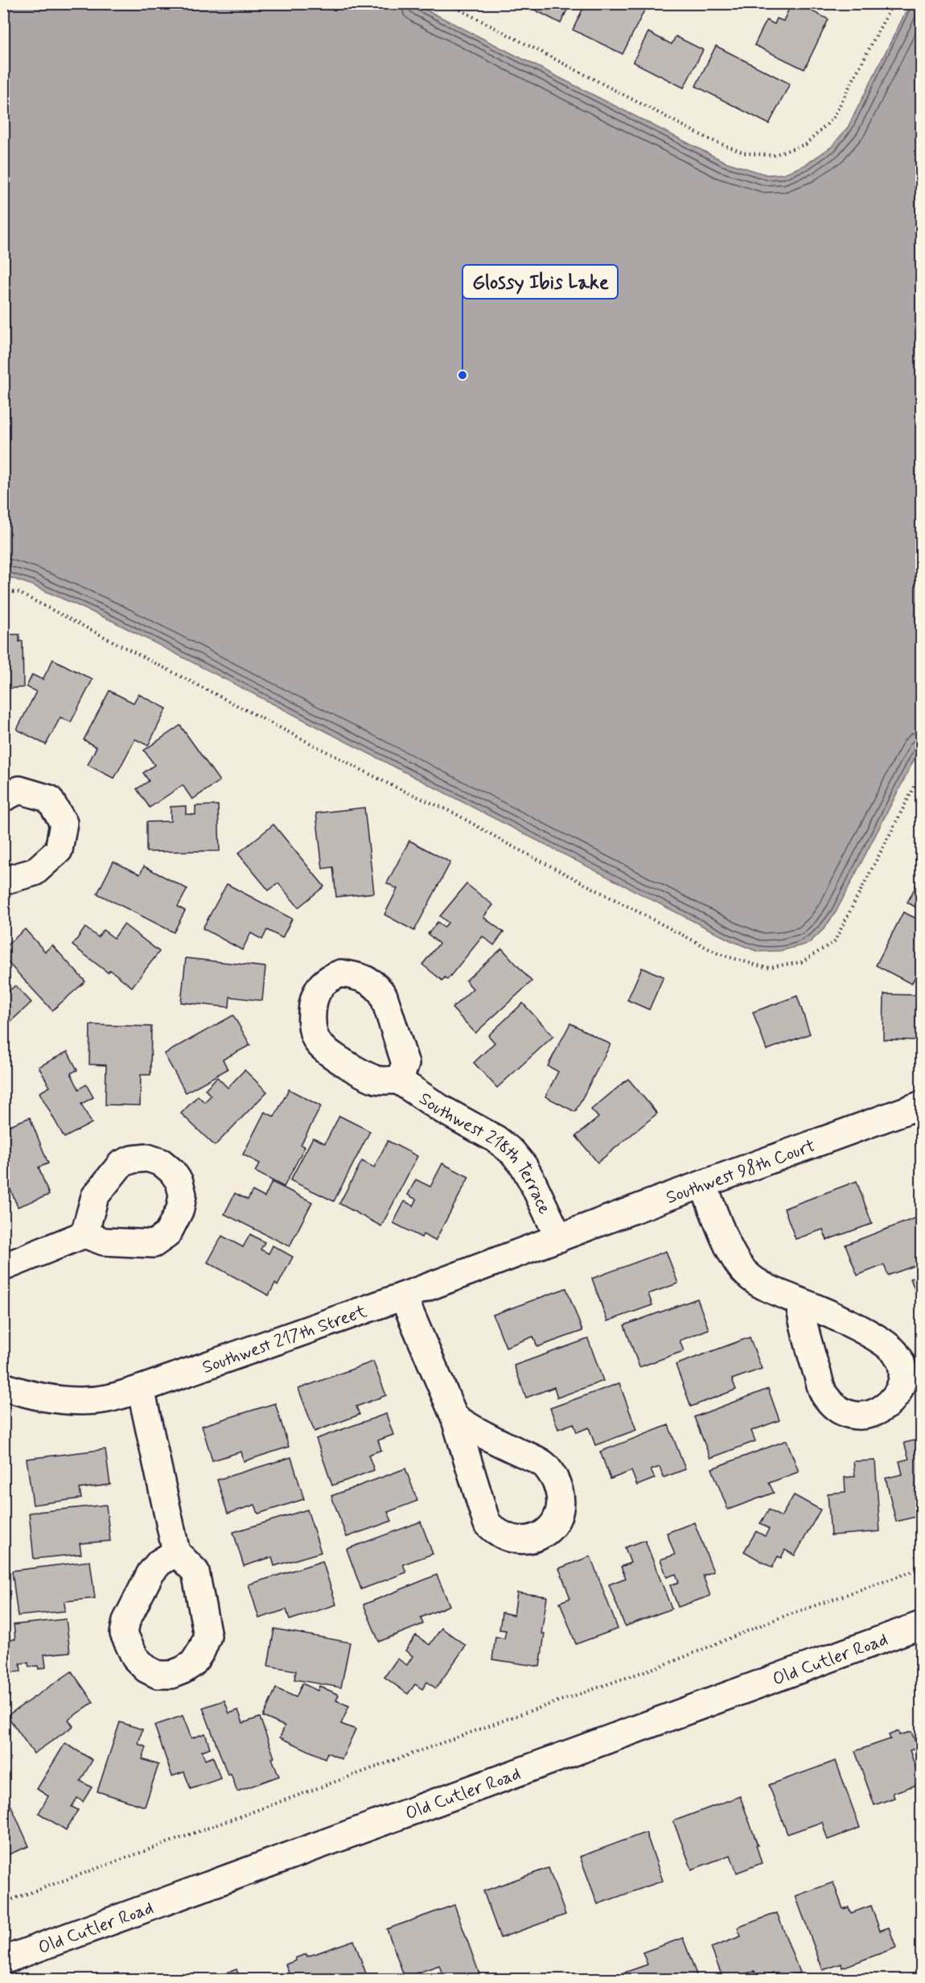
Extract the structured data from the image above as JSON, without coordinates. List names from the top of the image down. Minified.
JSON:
{"streets":{"street":["Southwest 218th Terrace","Southwest 98th Court","Southwest 217th Street","Old Cutler Road"]},"crossings":[["Southwest 218th Terrace","Southwest 98th Court"],["Southwest 218th Terrace","Southwest 217th Street"],["Southwest 98th Court","Southwest 217th Street"]],"places":["Glossy Ibis Lake"]}
